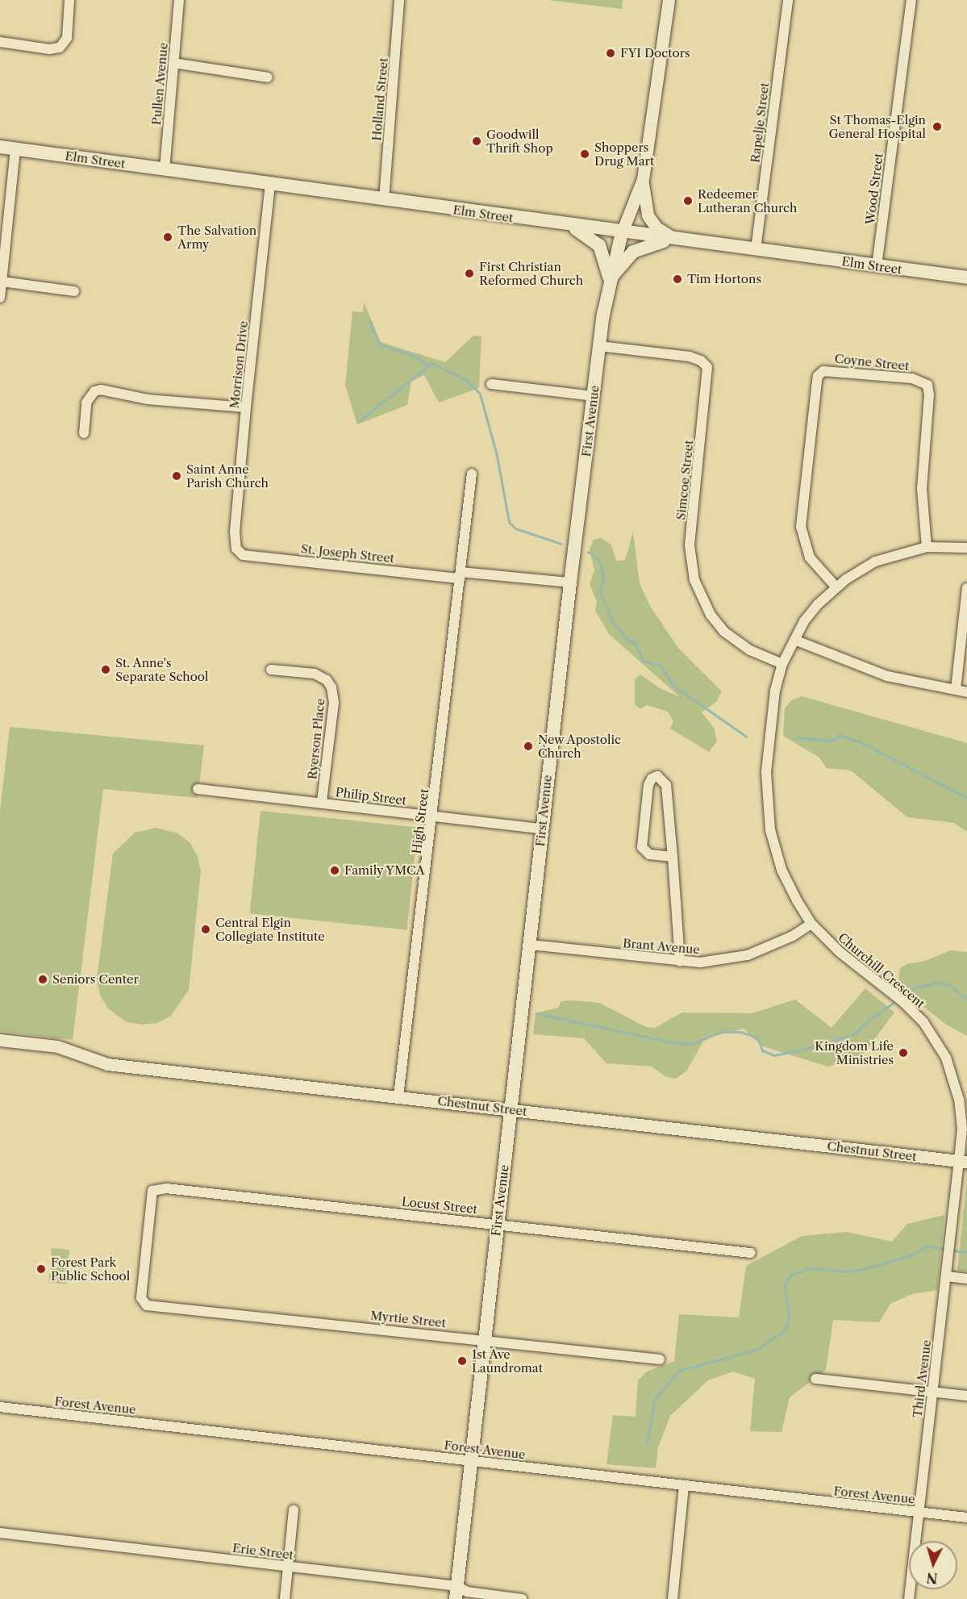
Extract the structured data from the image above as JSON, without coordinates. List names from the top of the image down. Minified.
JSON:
{"streets":{"main road":["Elm Street","First Avenue"],"street":["Pullen Avenue","Holland Street","Rapelje Street","Wood Street","Coyne Street","Morrison Drive","Simcoe Street","St. Joseph Street","Ryerson Place","Philip Street","High Street","Brant Avenue","Churchill Crescent","Chestnut Street","Locust Street","Myrtie Street","Third Avenue","Forest Avenue","Erie Street"]},"crossings":[["Pullen Avenue","Elm Street"],["Holland Street","Elm Street"],["Rapelje Street","Elm Street"],["Elm Street","Wood Street"],["Elm Street","Morrison Drive"],["Elm Street","First Avenue"],["Coyne Street","Churchill Crescent"],["Morrison Drive","St. Joseph Street"],["First Avenue","Simcoe Street"],["First Avenue","St. Joseph Street"],["First Avenue","Philip Street"],["First Avenue","Brant Avenue"],["First Avenue","Chestnut Street"],["First Avenue","Locust Street"],["First Avenue","Myrtie Street"],["First Avenue","Forest Avenue"],["First Avenue","Erie Street"],["Simcoe Street","Churchill Crescent"],["St. Joseph Street","High Street"],["Ryerson Place","Philip Street"],["Philip Street","High Street"],["High Street","Chestnut Street"],["Brant Avenue","Churchill Crescent"],["Churchill Crescent","Chestnut Street"],["Churchill Crescent","Third Avenue"],["Chestnut Street","Third Avenue"],["Locust Street","Myrtie Street"],["Third Avenue","Forest Avenue"]],"places":["FYI Doctors","St Thomas-Elgin General Hospital","Goodwill Thrift Shop","Shoppers Drug Mart","Redeemer Lutheran Church","The Salvation Army","First Christian Reformed Church","Tim Hortons","Saint Anne Parish Church","St. Anne's Separate School","New Apostolic Church","Family YMCA","Central Elgin Collegiate Institute","Seniors Center","Kingdom Life Ministries","Forest Park Public School","1st Ave Laundromat"],"north":"bottom"}
